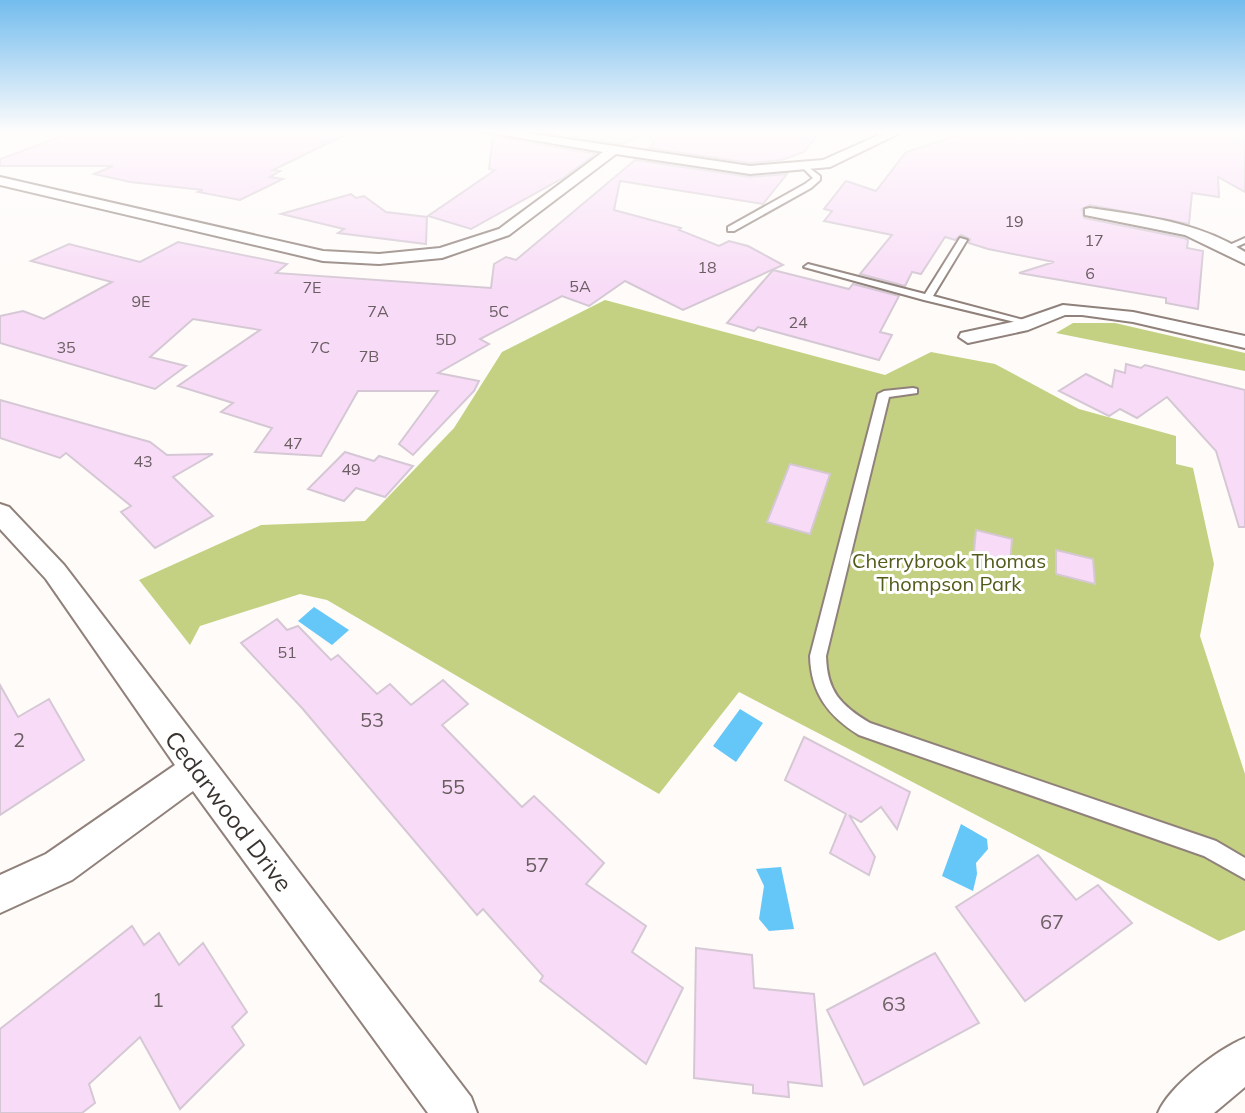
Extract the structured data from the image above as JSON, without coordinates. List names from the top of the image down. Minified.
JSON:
{"streets":{"street":["Cedarwood Drive"]},"parks":["Cherrybrook Thomas Thompson Park"],"house_numbers":["19","17","18","6","5A","7E","9E","7A","5C","24","5D","35","7C","7B","47","43","49","51","53","2","55","57","67","1","63"]}
